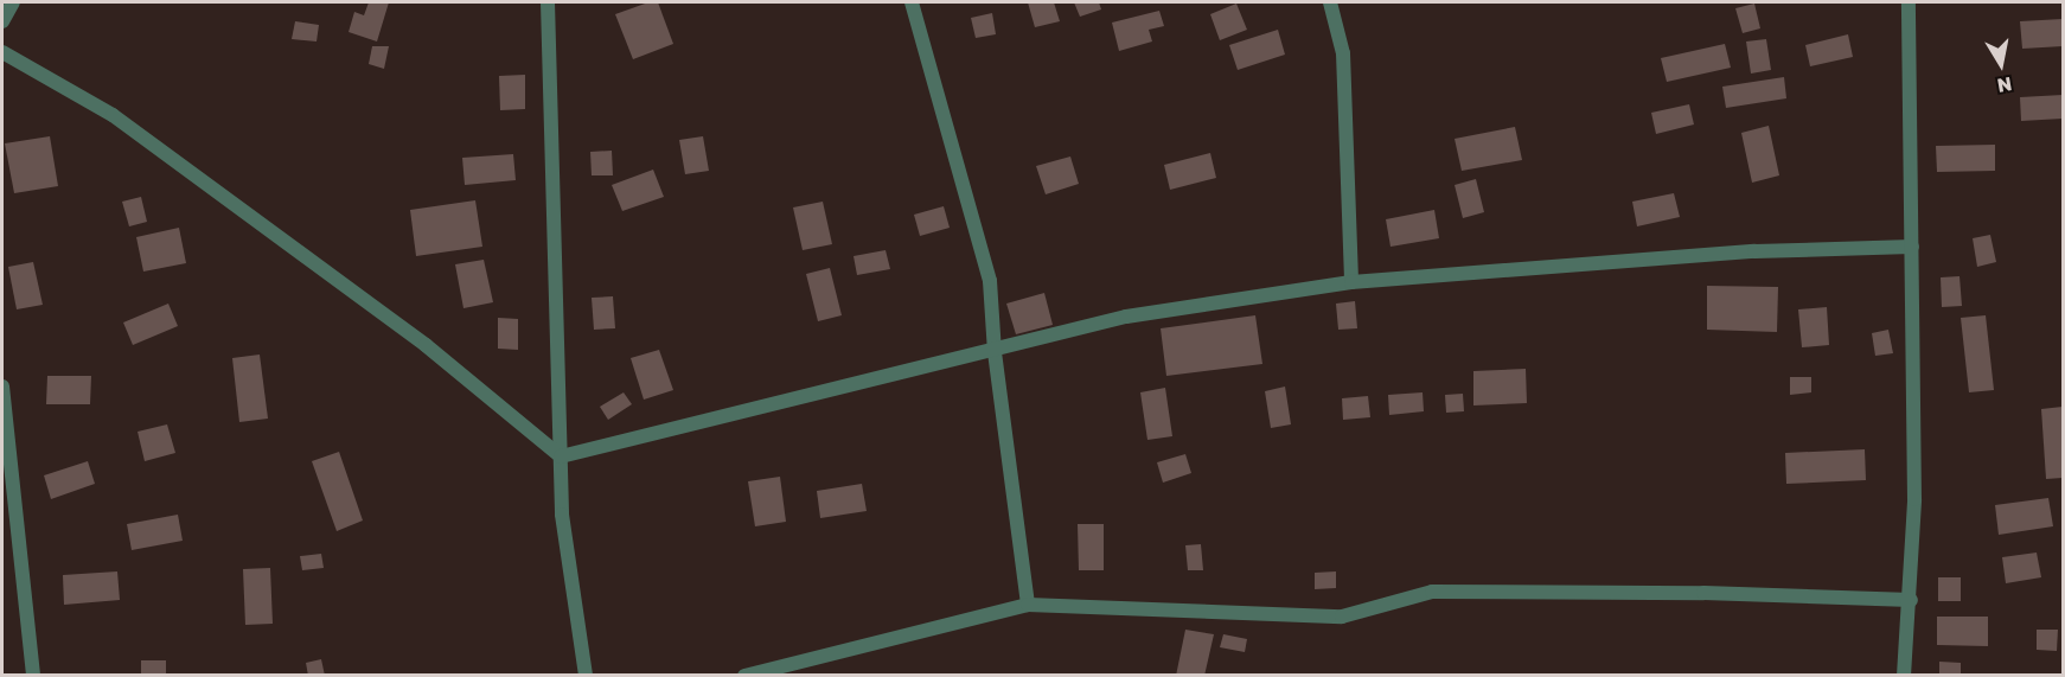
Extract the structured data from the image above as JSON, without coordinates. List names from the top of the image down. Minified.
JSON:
{"north":"bottom"}
